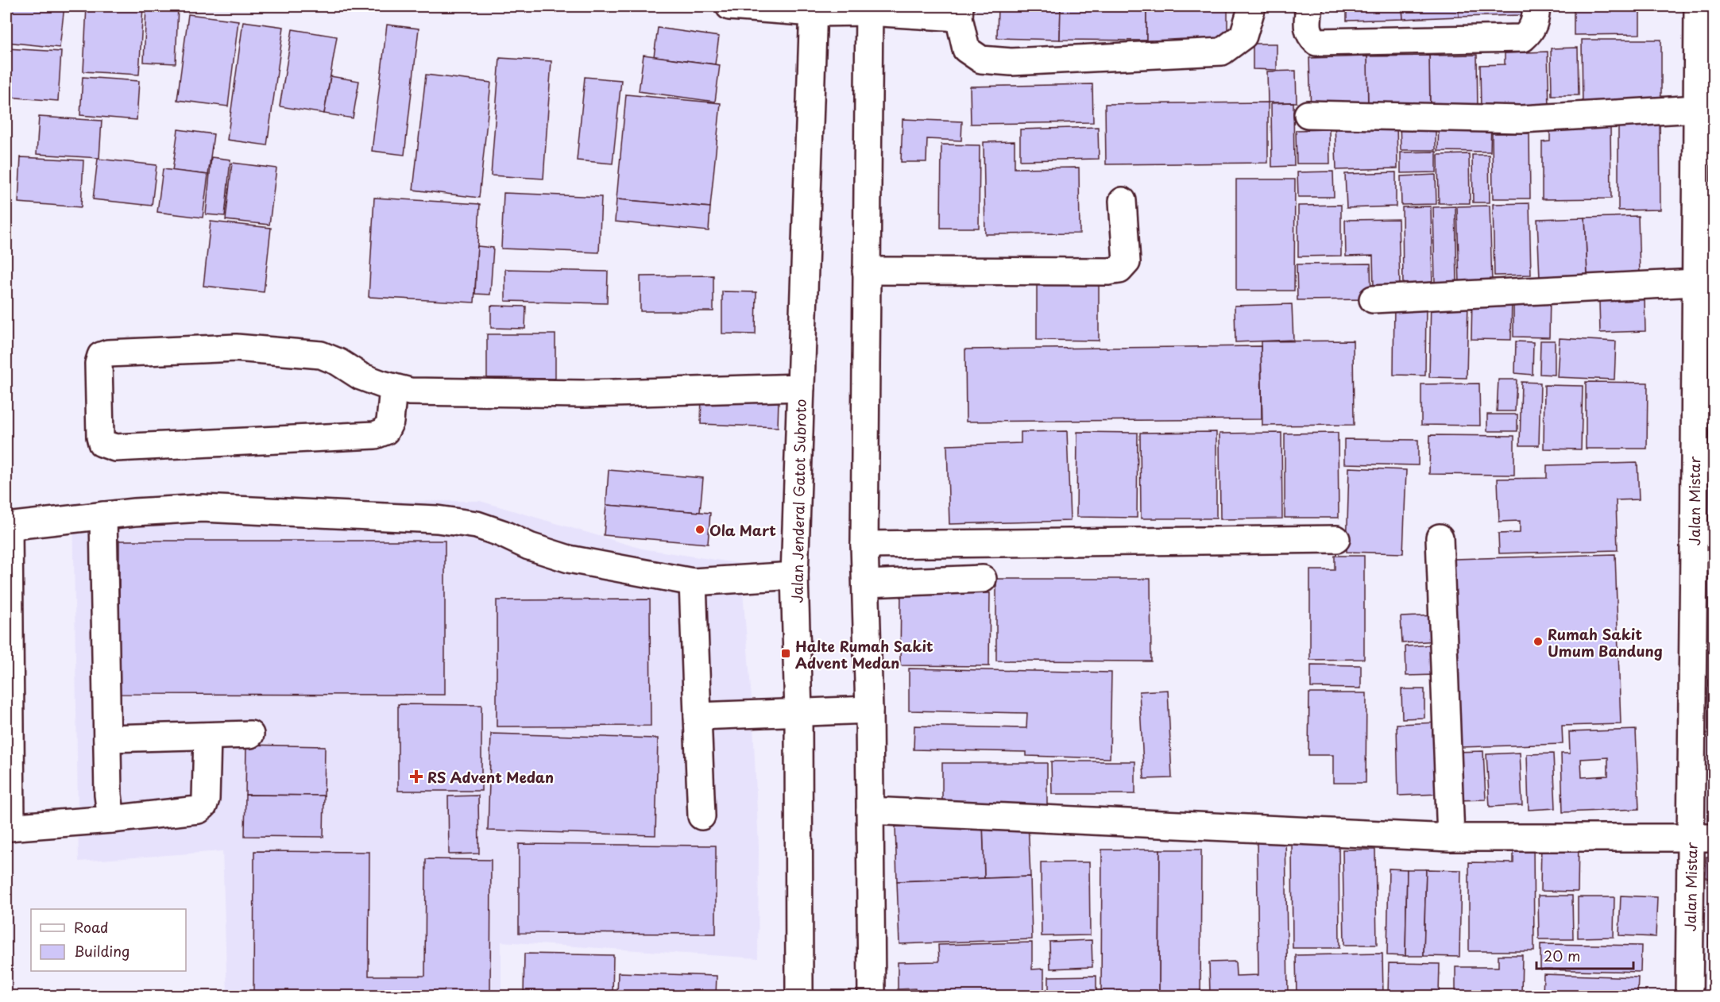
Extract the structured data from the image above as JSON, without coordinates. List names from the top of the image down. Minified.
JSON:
{"streets":{"street":["Jalan Jenderal Gatot Subroto","Jalan Mistar"]},"places":{"other":["Ola Mart","Rumah Sakit Umum Bandung"],"transit":["Halte Rumah Sakit Advent Medan"],"health":["RS Advent Medan"]},"legend":["Road","Building"],"scale_bar":"20 m"}
